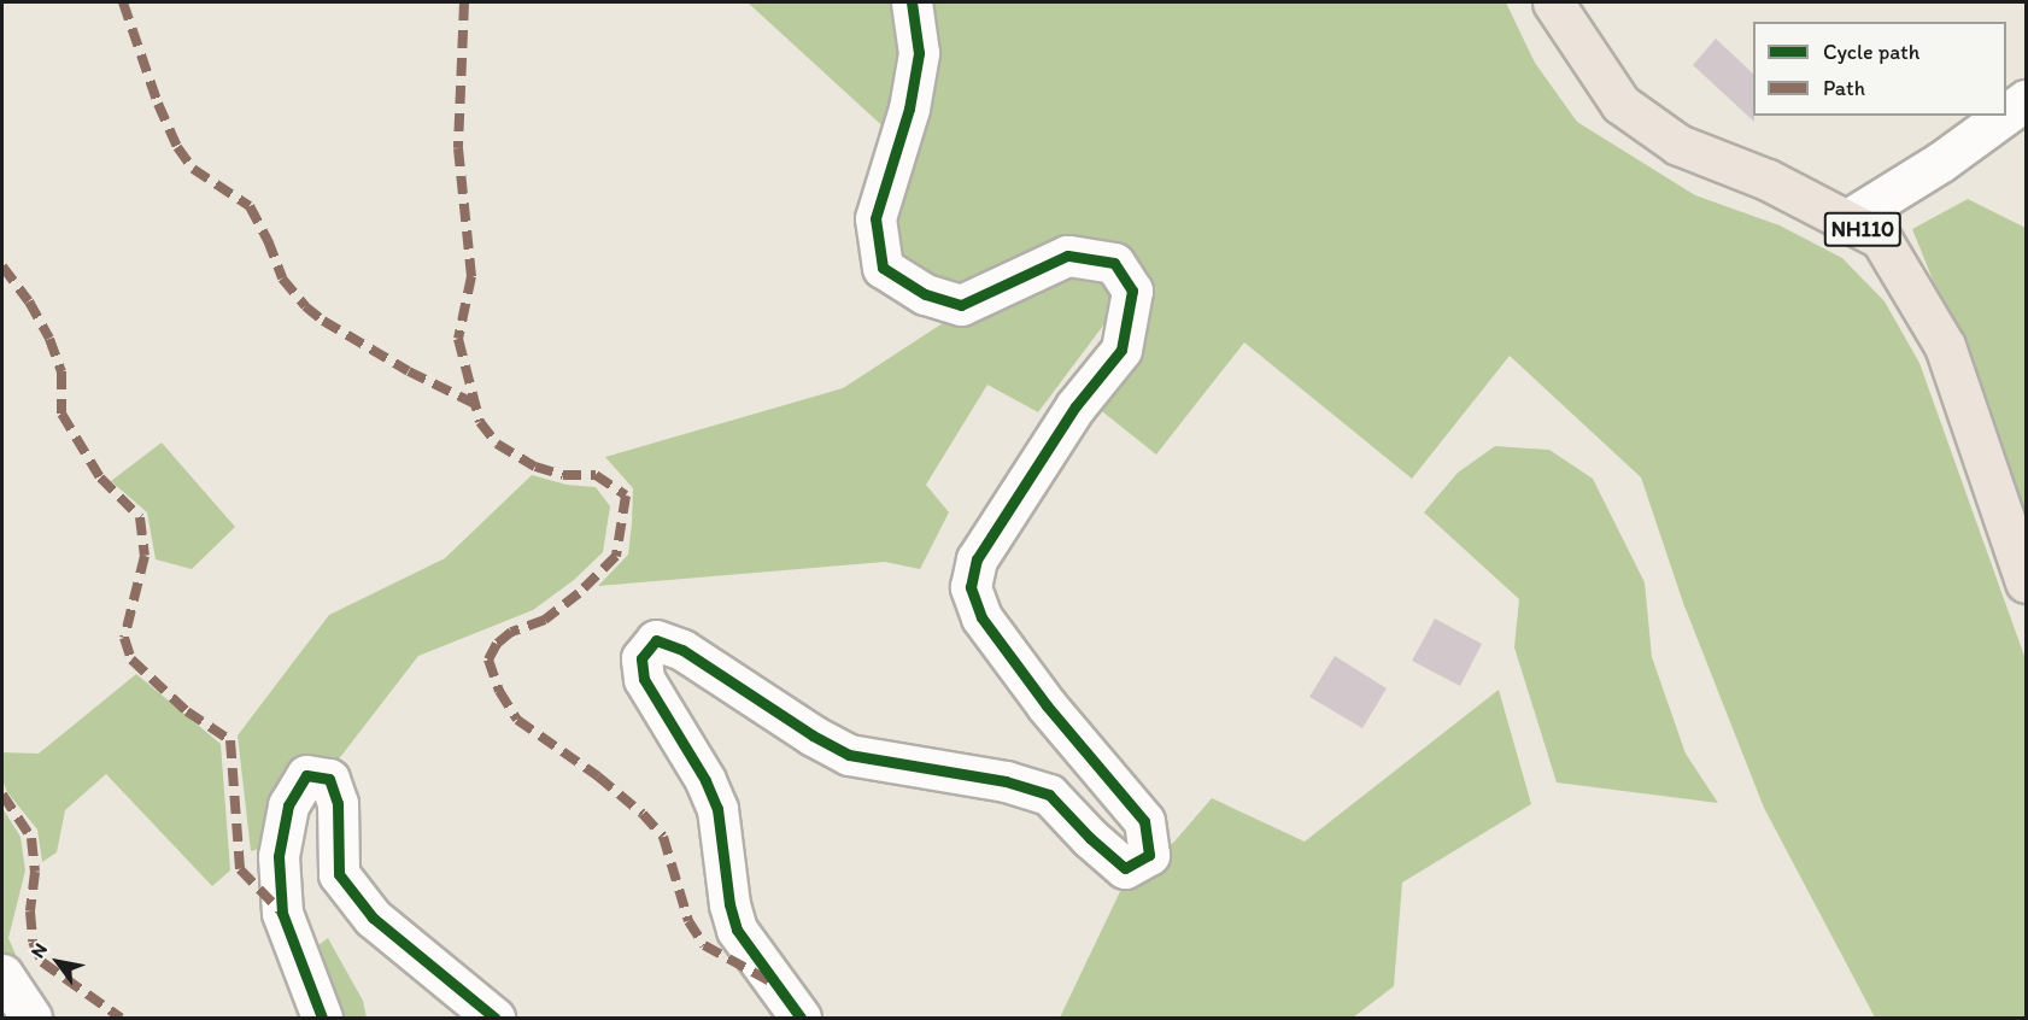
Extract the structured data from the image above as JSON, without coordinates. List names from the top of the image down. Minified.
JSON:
{"streets":{"highway":["NH110"]},"legend":["Cycle path","Path"],"north":"top left"}
